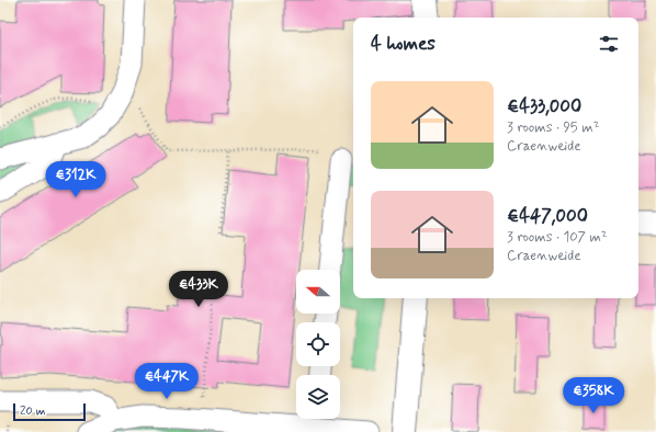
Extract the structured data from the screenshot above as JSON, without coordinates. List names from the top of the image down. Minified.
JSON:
{"scale_bar":"20 m","north":"left","page":{"heading":"4 homes","list":[{"name":"€433,000","note":"3 rooms · 95 m² · Craenweide"},{"name":"€447,000","note":"3 rooms · 107 m² · Craenweide"}],"price":["€312K","€433K","€447K","€358K"],"scale":"20 m"}}
